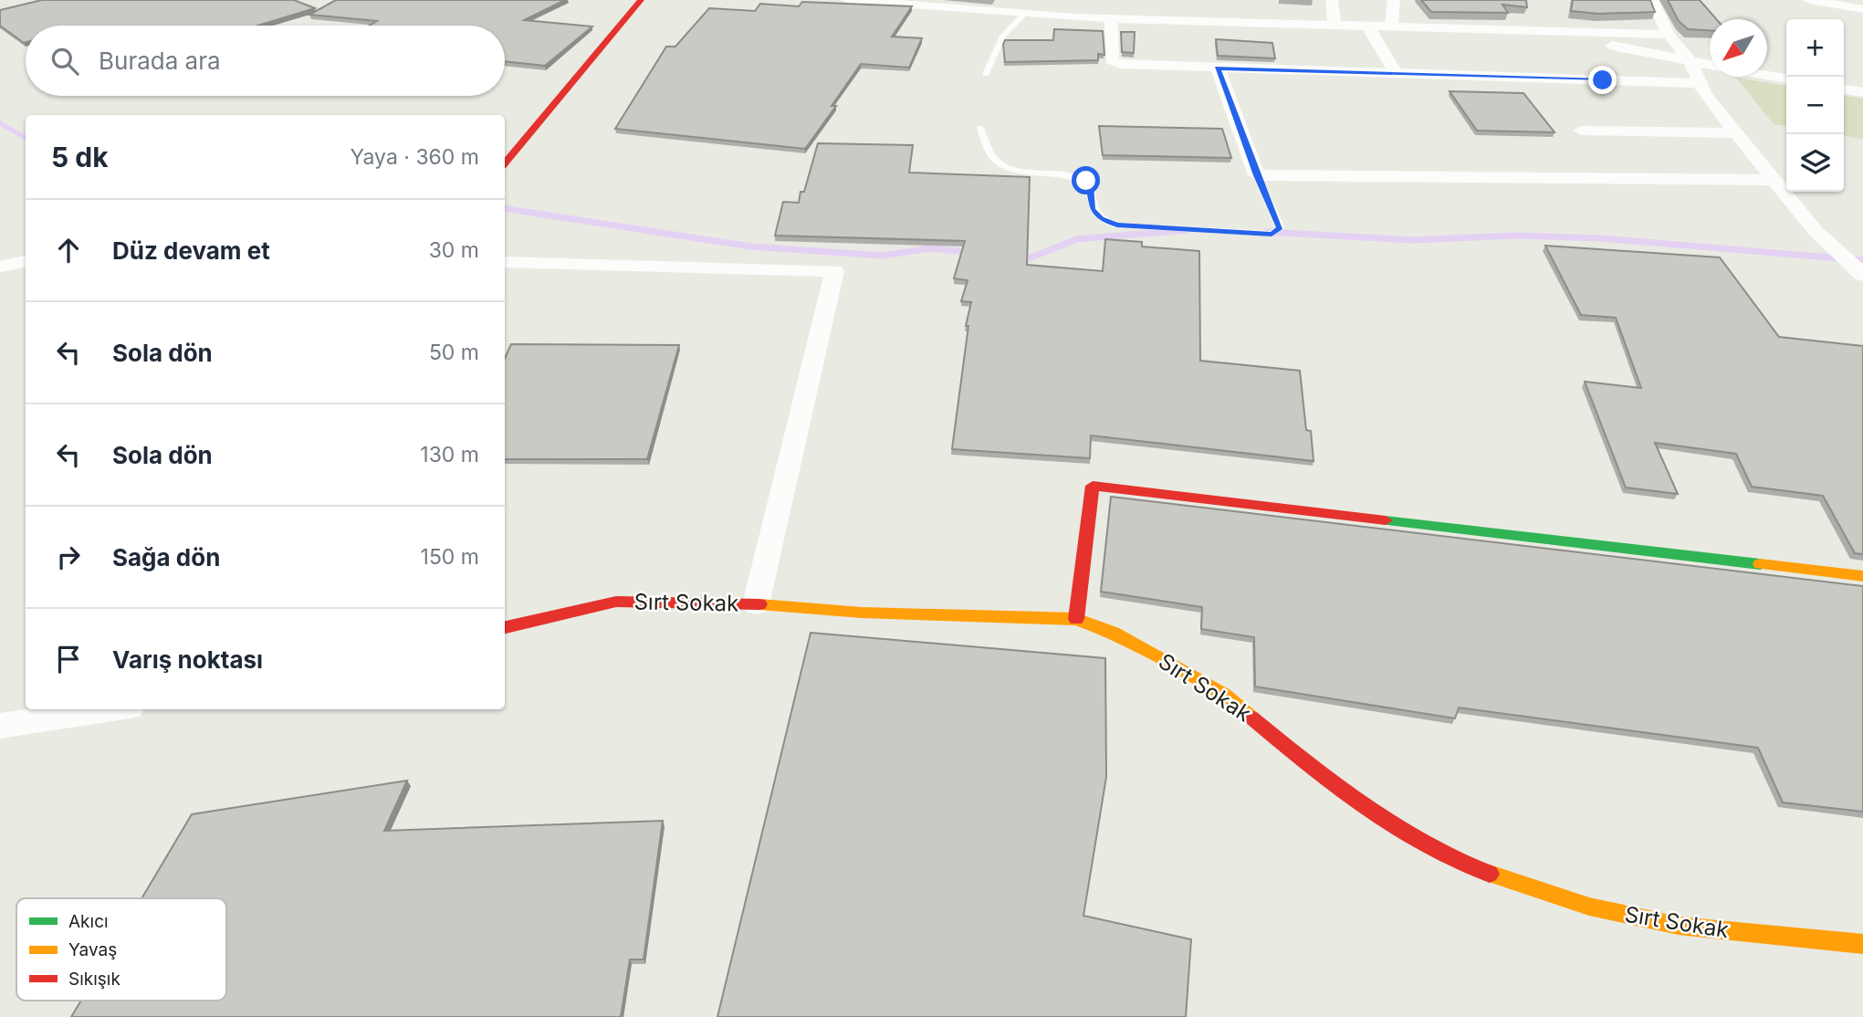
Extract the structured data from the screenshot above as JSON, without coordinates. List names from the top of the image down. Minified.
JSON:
{"streets":{"street":["Sırt Sokak"]},"legend":["Akıcı","Yavaş","Sıkışık"],"north":"bottom left","page":{"map_buttons":["+","−"],"search":"Burada ara","heading":["5 dk","Yaya · 360 m"],"list":[["Düz devam et","30 m"],["Sola dön","50 m"],["Sola dön","130 m"],["Sağa dön","150 m"],"Varış noktası"]}}
